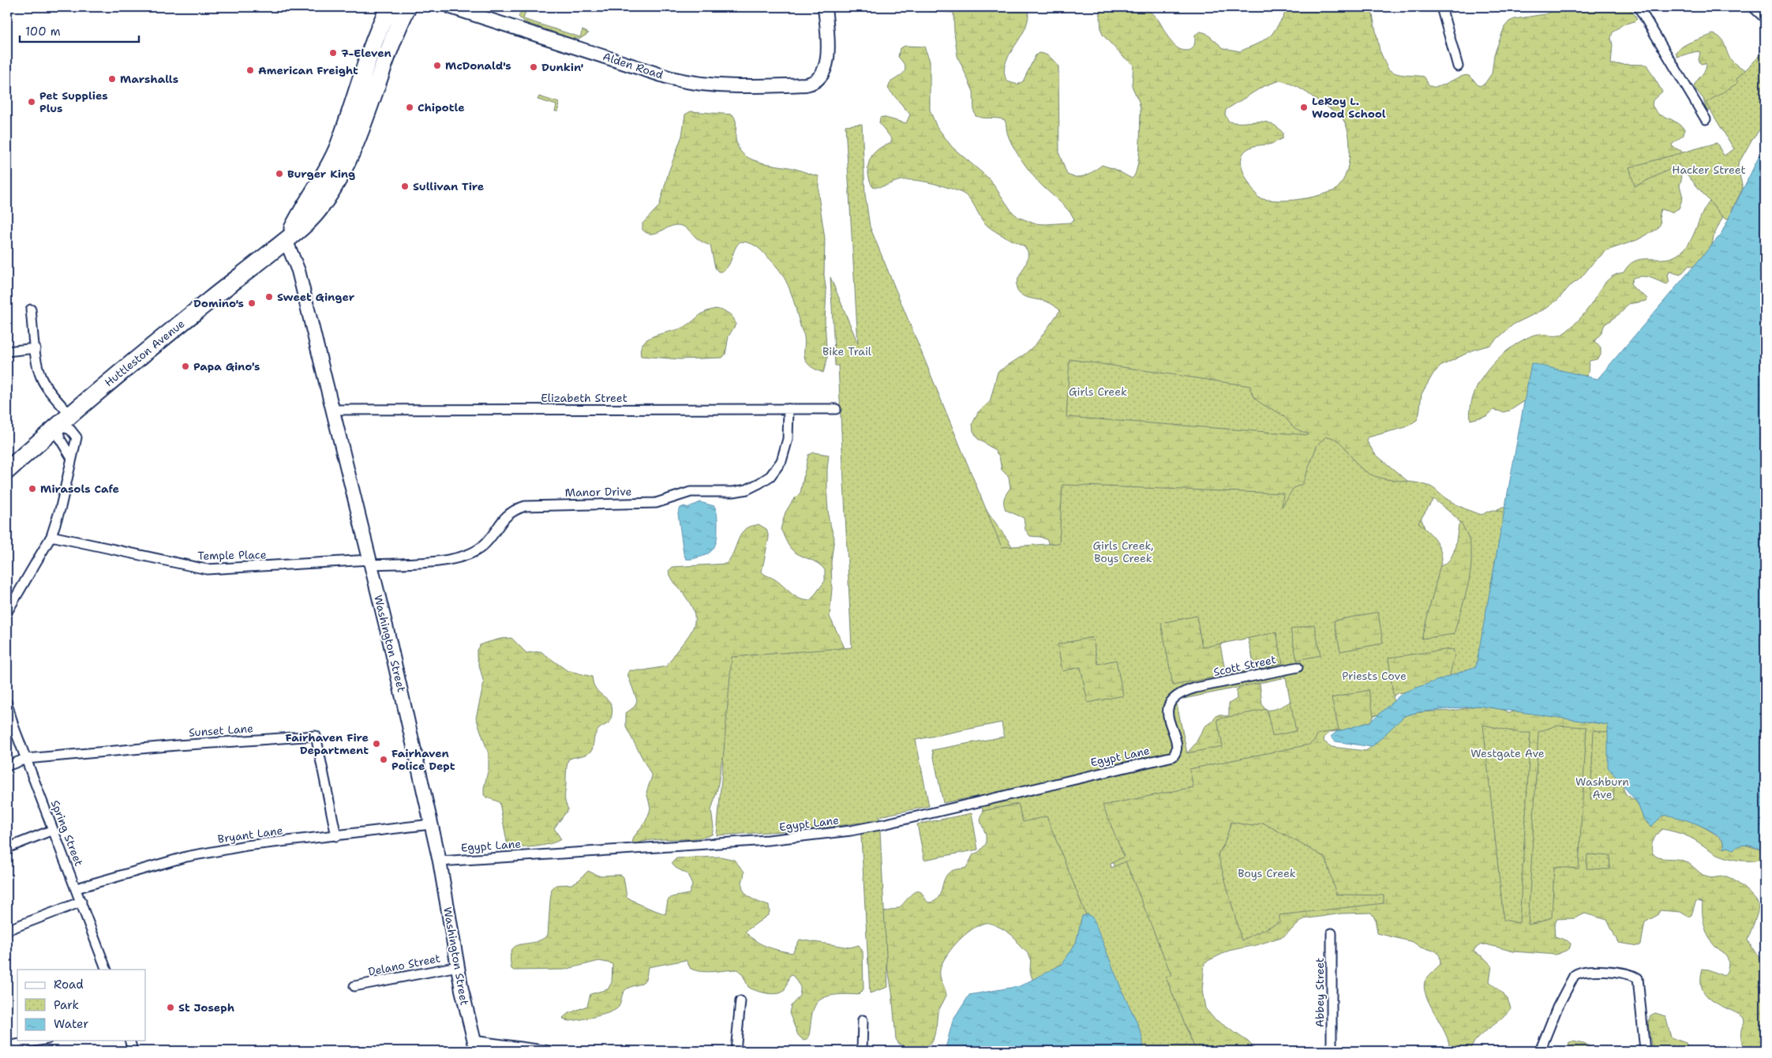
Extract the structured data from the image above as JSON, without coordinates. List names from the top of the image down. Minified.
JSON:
{"streets":{"highway":["Huttleston Avenue"],"main road":["Alden Road","Washington Street"],"street":["Elizabeth Street","Manor Drive","Temple Place","Scott Street","Sunset Lane","Egypt Lane","Spring Street","Bryant Lane","Delano Street","Abbey Street"]},"crossings":[["Huttleston Avenue","Washington Street"],["Elizabeth Street","Manor Drive"],["Elizabeth Street","Washington Street"],["Manor Drive","Temple Place"],["Manor Drive","Washington Street"],["Temple Place","Washington Street"],["Washington Street","Egypt Lane"],["Washington Street","Bryant Lane"],["Washington Street","Delano Street"],["Scott Street","Egypt Lane"],["Sunset Lane","Spring Street"],["Sunset Lane","Bryant Lane"],["Spring Street","Bryant Lane"]],"parks":["Hacker Street","Bike Trail","Girls Creek","Girls Creek, Boys Creek","Priests Cove","Westgate Ave","Washburn Ave","Boys Creek"],"places":["7-Eleven","McDonald's","Dunkin'","American Freight","Marshalls","Pet Supplies Plus","Chipotle","LeRoy L. Wood School","Burger King","Sullivan Tire","Sweet Ginger","Domino's","Papa Gino's","Mirasols Cafe","Fairhaven Fire Department","Fairhaven Police Dept","St Joseph"],"legend":["Road","Park","Water"],"scale_bar":"100 m"}
